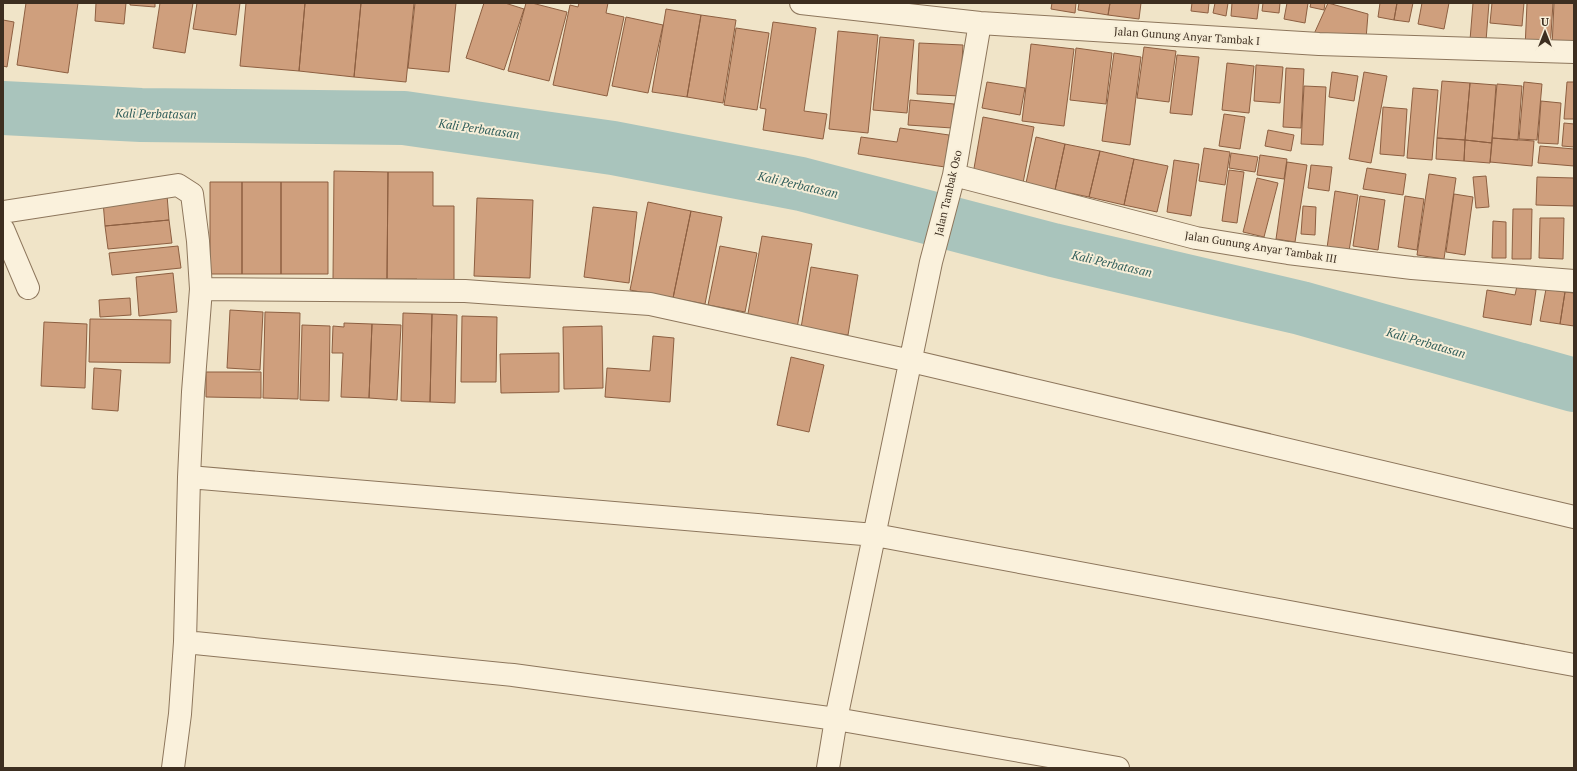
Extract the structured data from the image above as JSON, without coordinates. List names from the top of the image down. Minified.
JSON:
{"streets":{"street":["Jalan Gunung Anyar Tambak I","Jalan Tambak Oso","Jalan Gunung Anyar Tambak III"]},"crossings":[["Jalan Gunung Anyar Tambak I","Jalan Tambak Oso"],["Jalan Tambak Oso","Jalan Gunung Anyar Tambak III"]],"water":["Kali Perbatasan"],"north":"top"}
